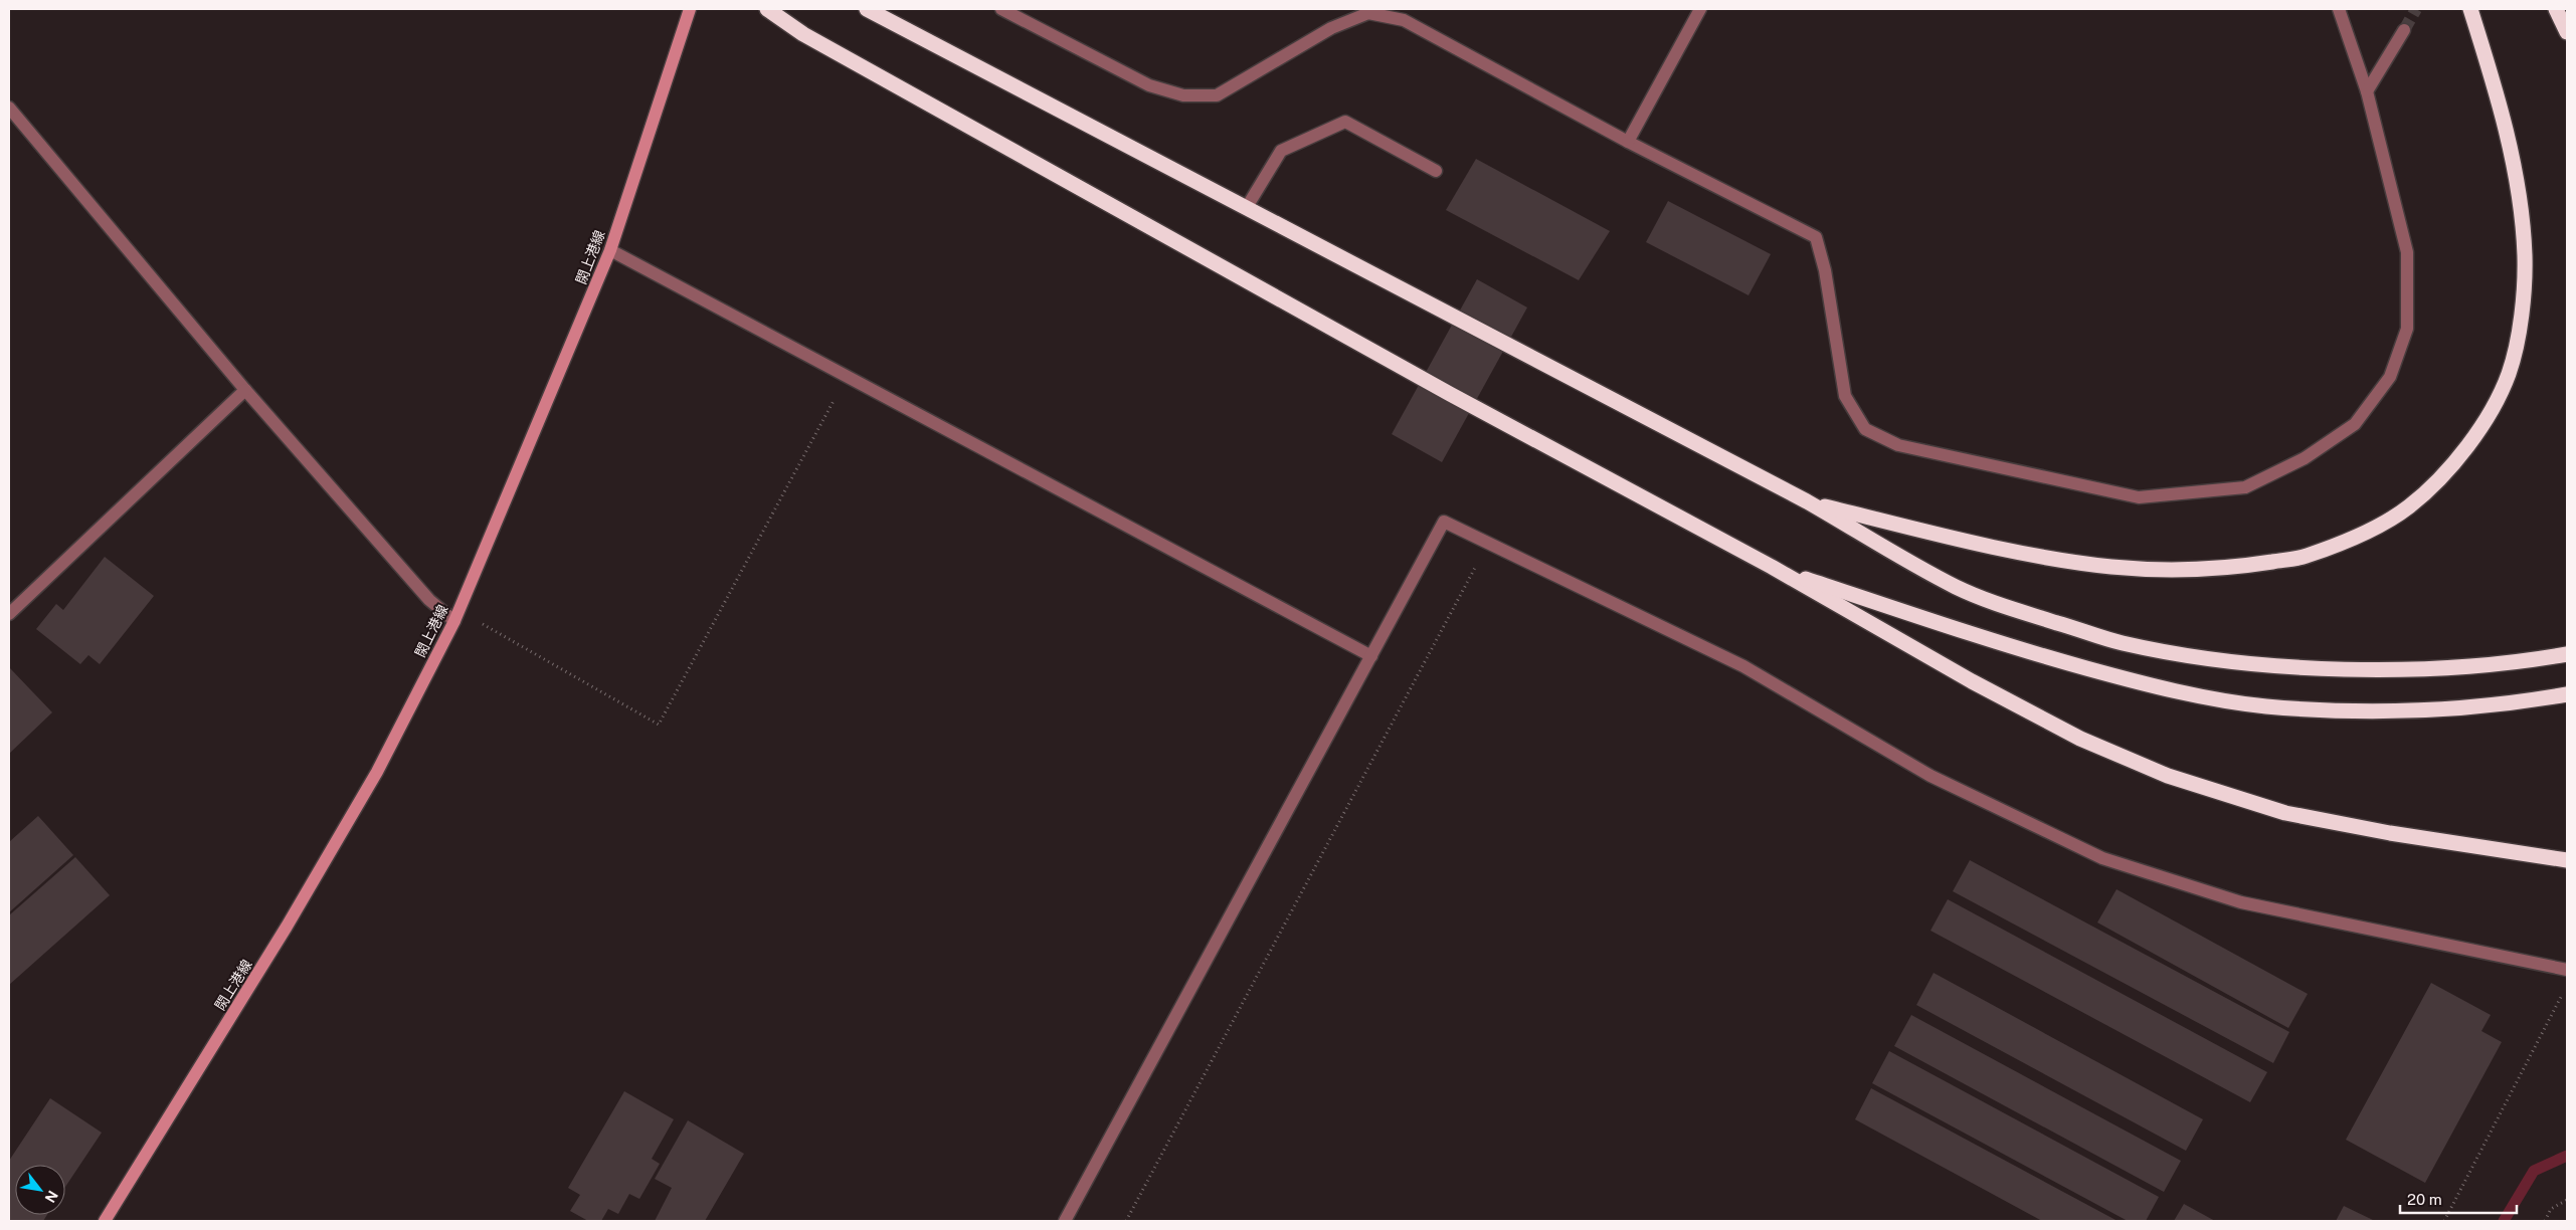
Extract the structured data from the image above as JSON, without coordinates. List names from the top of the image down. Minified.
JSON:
{"streets":{"main road":["閖上港線"]},"scale_bar":"20 m","north":"bottom right"}
